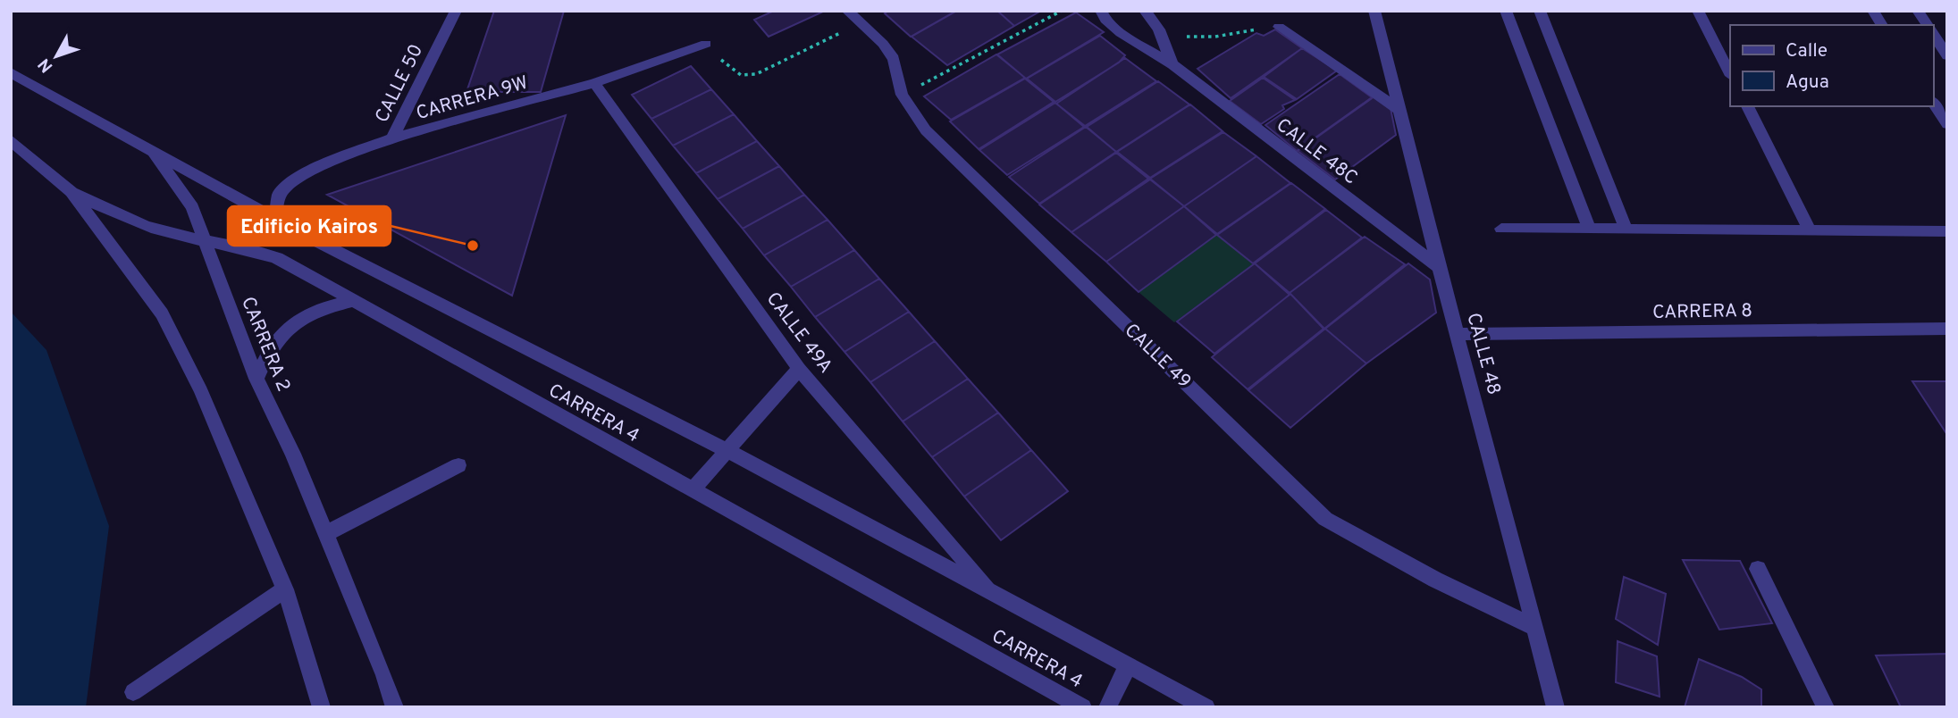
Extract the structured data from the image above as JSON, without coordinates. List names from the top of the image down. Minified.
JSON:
{"streets":{"street":["CALLE 50","CARRERA 9W","CALLE 48C","CARRERA 8","CALLE 49A","CARRERA 2","CALLE 48","CALLE 49","CARRERA 4"]},"crossings":[["CALLE 50","CARRERA 9W"],["CARRERA 9W","CALLE 49A"],["CALLE 48C","CALLE 48"],["CARRERA 8","CALLE 48"],["CARRERA 2","CARRERA 4"],["CALLE 48","CALLE 49"]],"places":["Edificio Kairos"],"legend":["Calle","Agua"],"north":"bottom left"}
